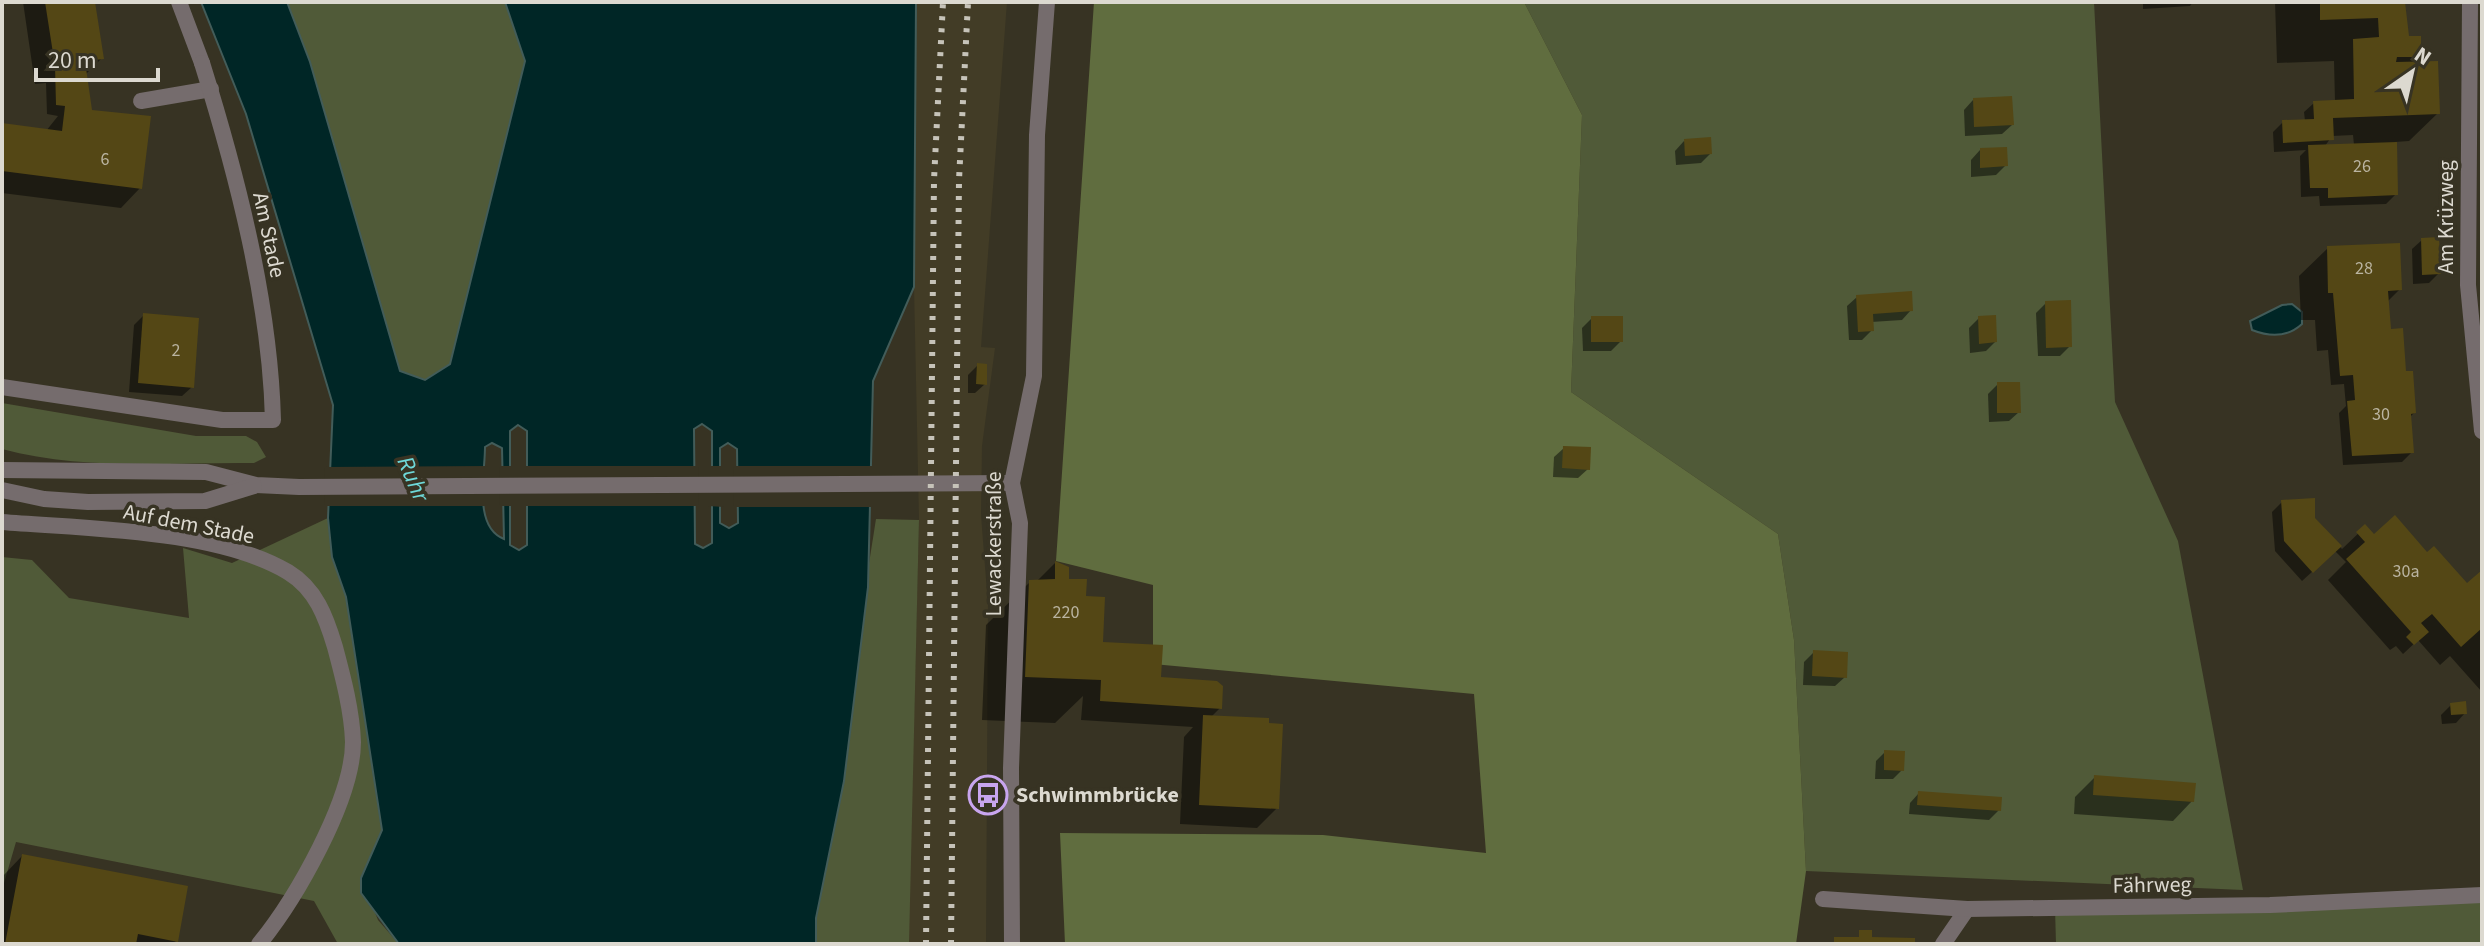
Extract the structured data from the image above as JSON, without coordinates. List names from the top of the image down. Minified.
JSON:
{"streets":{"street":["Am Krüzweg","Am Stade","Auf dem Stade","Lewackerstraße","Fährweg"]},"crossings":[["Auf dem Stade","Lewackerstraße"]],"water":["Ruhr"],"places":{"bus stop":["Schwimmbrücke"]},"house_numbers":["6","26","28","2","30","30a","220"],"scale_bar":"20 m","north":"top right"}
